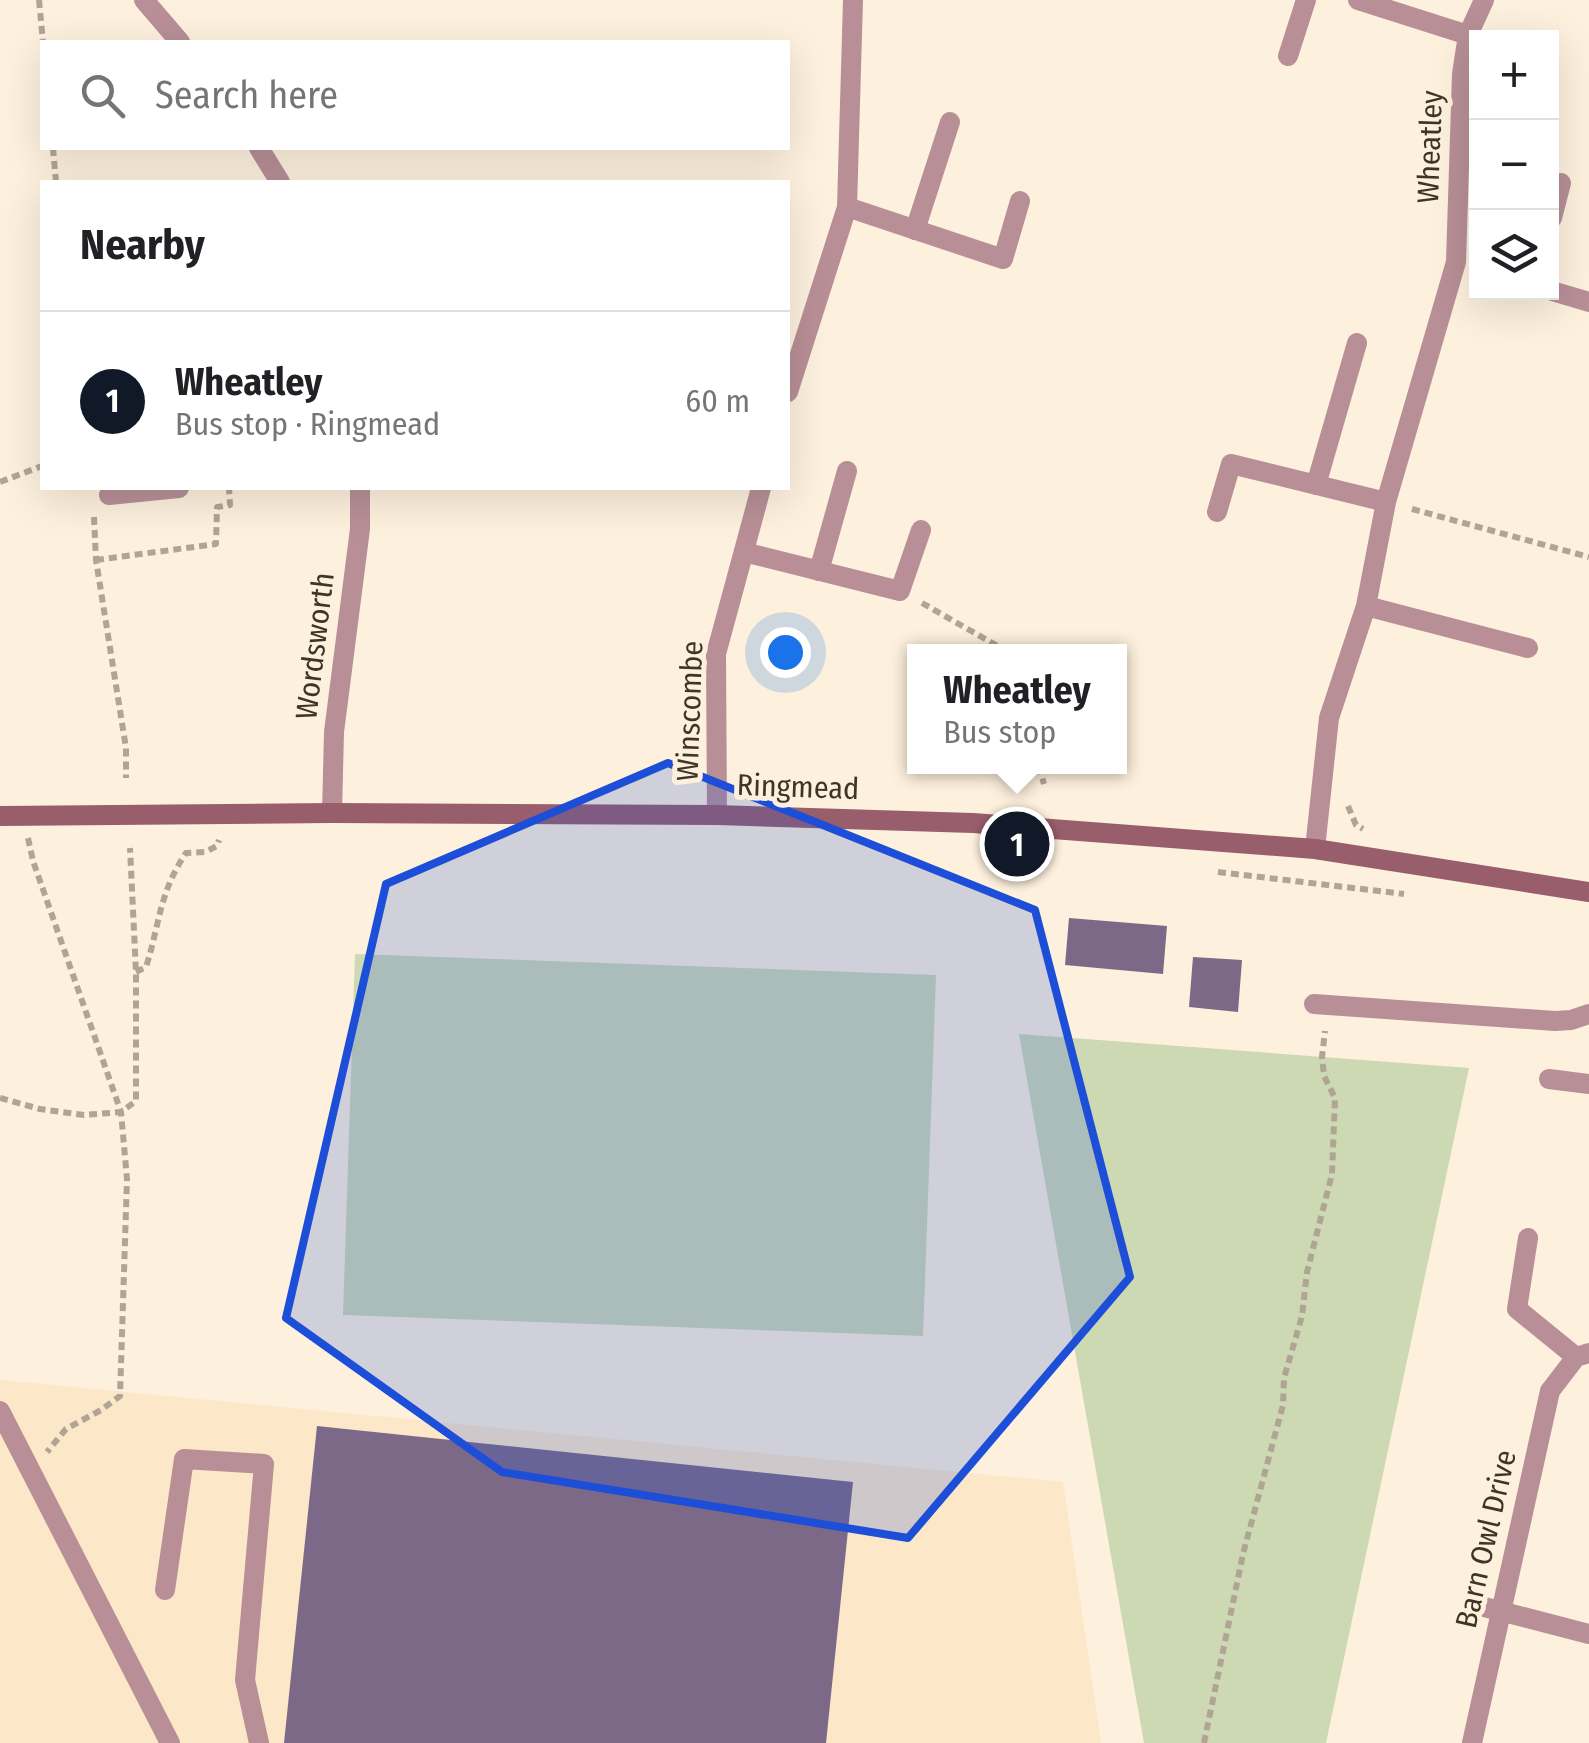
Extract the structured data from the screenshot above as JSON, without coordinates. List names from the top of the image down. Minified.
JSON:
{"streets":{"street":["Wheatley","Wordsworth","Winscombe","Ringmead","Barn Owl Drive"]},"crossings":[["Wheatley","Ringmead"],["Wordsworth","Ringmead"],["Winscombe","Ringmead"]],"page":{"map_buttons":["+","−"],"search":"Search here","heading":"Nearby","list":[{"mark":"1","name":"Wheatley","note":"Bus stop · Ringmead","value":"60 m"}],"popup":["Wheatley","Bus stop"],"pins":"1"}}
